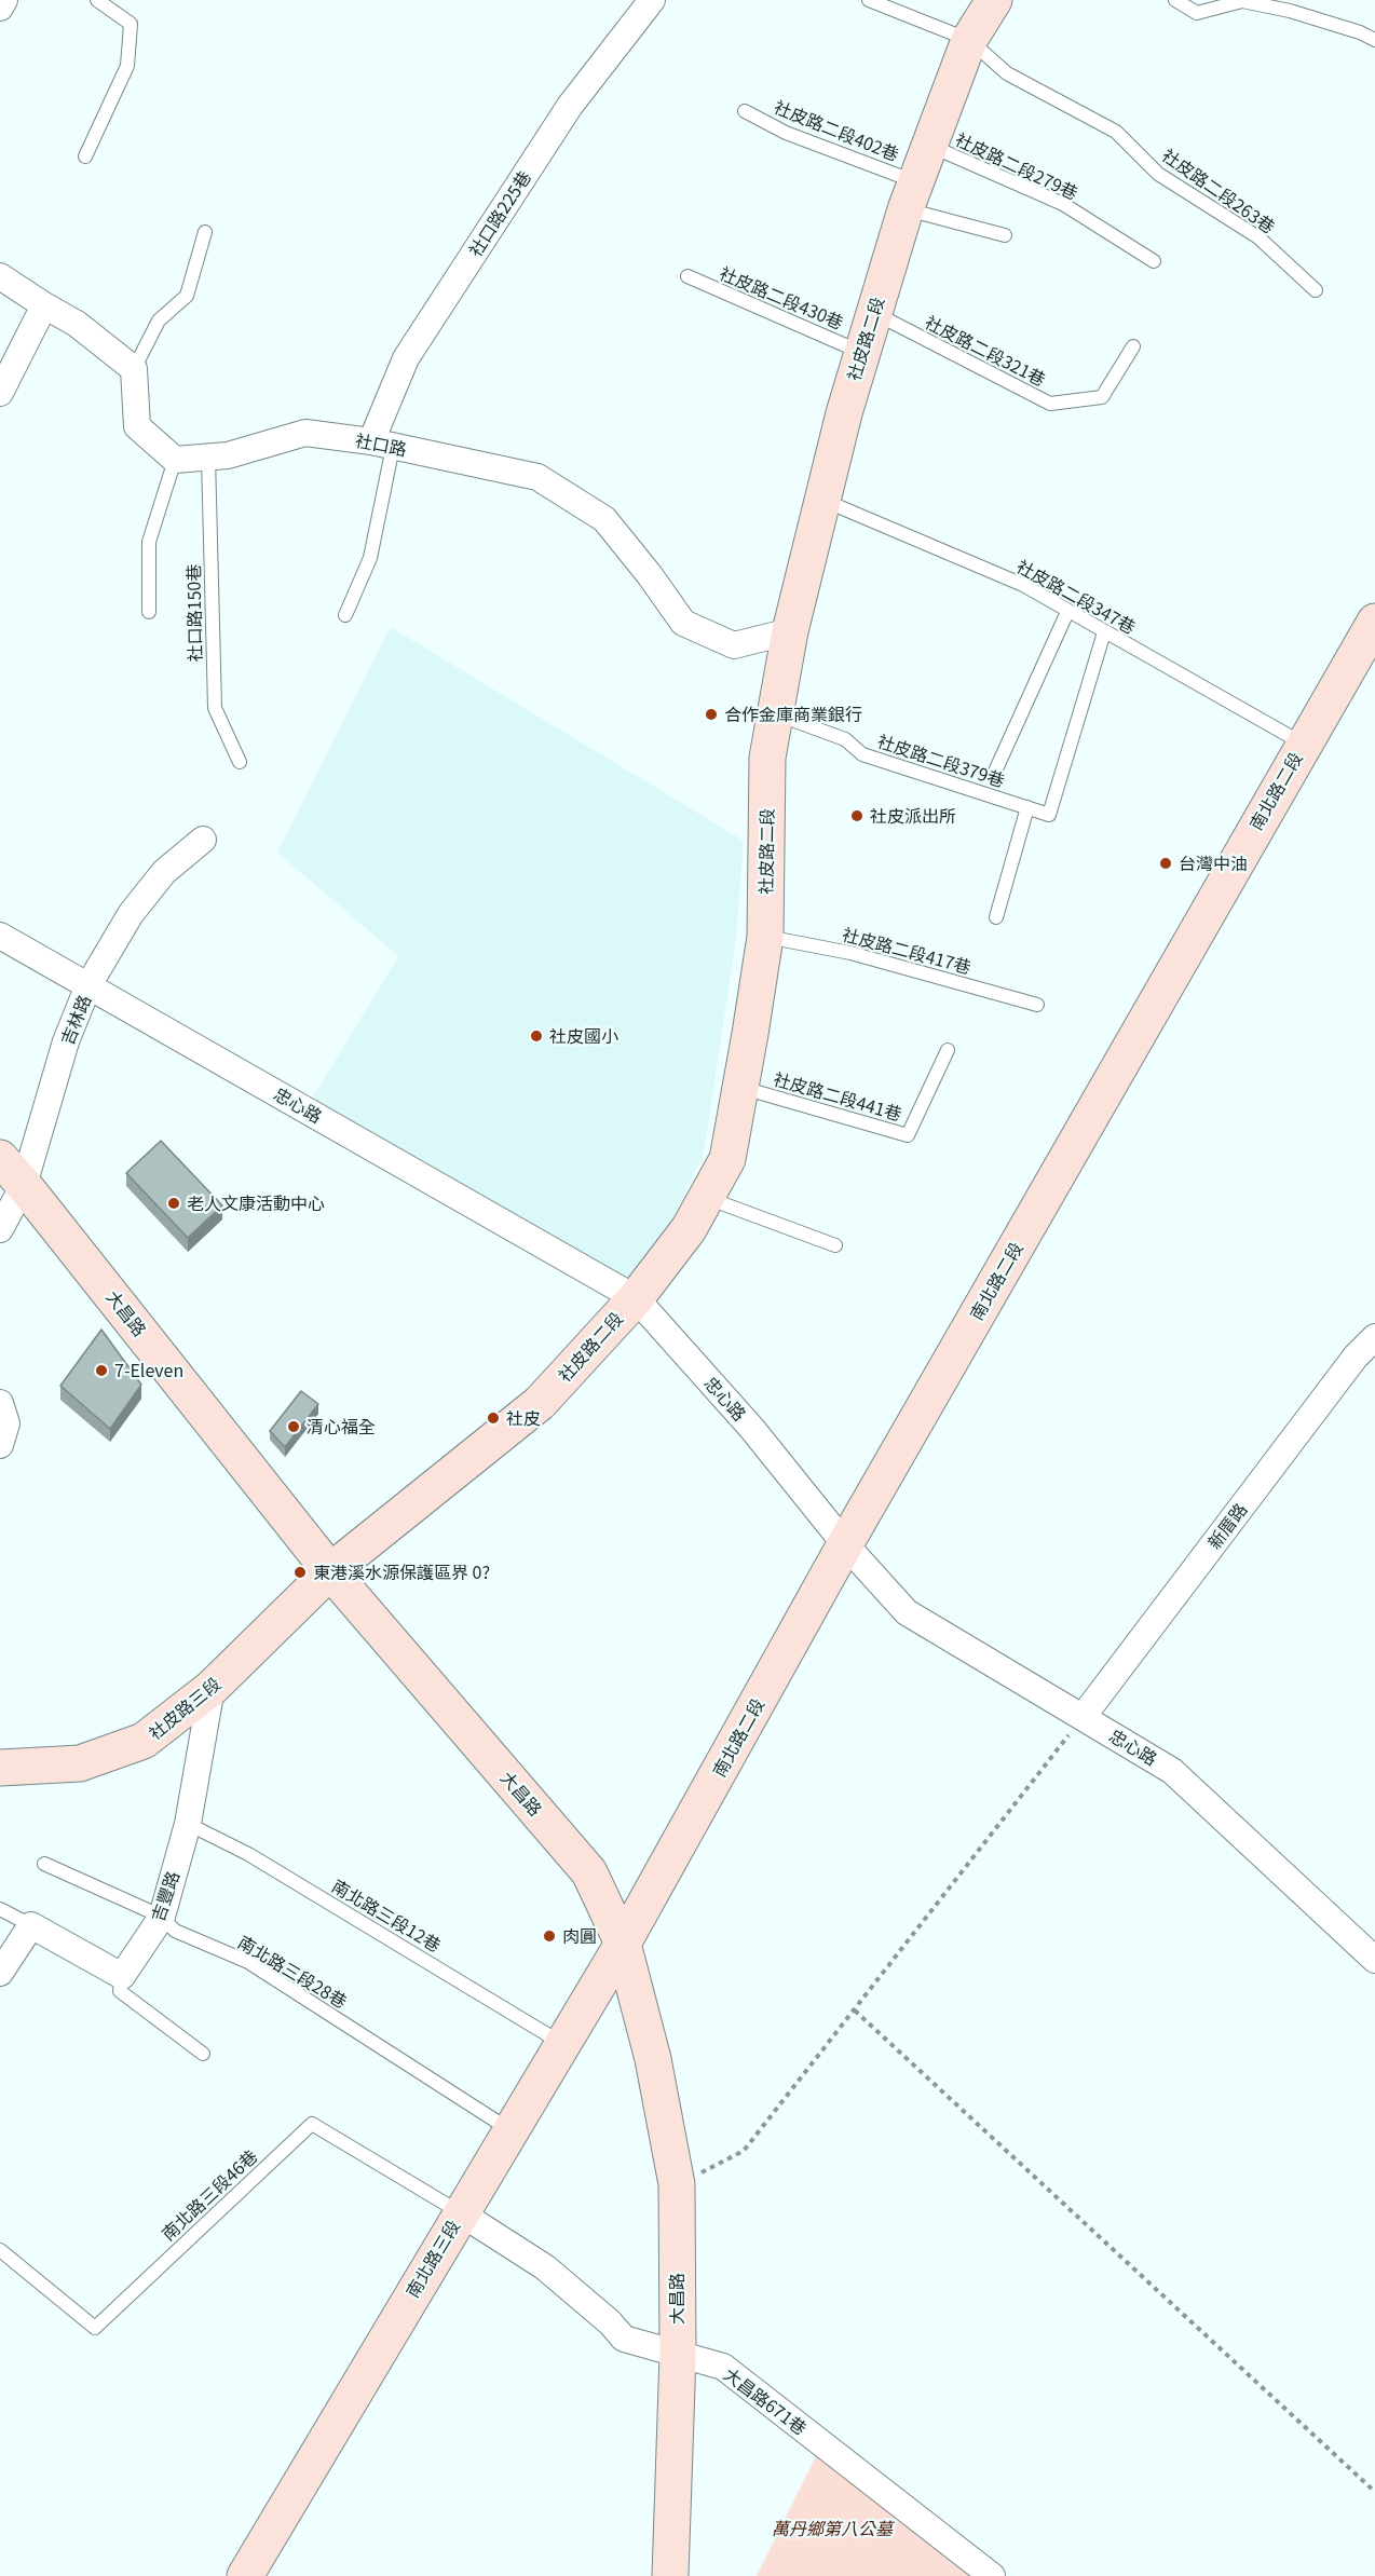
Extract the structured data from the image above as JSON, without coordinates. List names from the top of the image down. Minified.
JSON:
{"streets":{"street":["社口路225巷","社皮路二段","社口路","南北路二段","吉林路","忠心路","大昌路","新厝路","社皮路三段","吉豐路","南北路三段","大昌路671巷"],"lane":["社皮路二段402巷","社皮路二段279巷","社皮路二段263巷","社皮路二段430巷","社皮路二段321巷","社皮路二段347巷","社口路150巷","社皮路二段379巷","社皮路二段417巷","社皮路二段441巷","南北路三段12巷","南北路三段28巷","南北路三段46巷"]},"crossings":[["社皮路二段402巷","社皮路二段"],["社皮路二段279巷","社皮路二段"],["社皮路二段263巷","社皮路二段"],["社口路225巷","社口路"],["社皮路二段430巷","社皮路二段"],["社皮路二段","社皮路二段321巷"],["社皮路二段","社口路"],["社皮路二段","社皮路二段347巷"],["社皮路二段","社皮路二段379巷"],["社皮路二段","社皮路二段417巷"],["社皮路二段","社皮路二段441巷"],["社皮路二段","忠心路"],["社皮路二段","大昌路"],["社皮路二段","社皮路三段"],["社口路","社口路150巷"],["社皮路二段347巷","社皮路二段379巷"],["社皮路二段347巷","南北路二段"],["南北路二段","忠心路"],["南北路二段","大昌路"],["南北路二段","南北路三段"],["吉林路","忠心路"],["吉林路","大昌路"],["忠心路","新厝路"],["大昌路","社皮路三段"],["大昌路","南北路三段"],["大昌路","大昌路671巷"],["社皮路三段","吉豐路"],["吉豐路","南北路三段12巷"],["吉豐路","南北路三段28巷"],["南北路三段12巷","南北路三段"],["南北路三段28巷","南北路三段"],["南北路三段46巷","南北路三段"],["南北路三段46巷","大昌路671巷"],["南北路三段","大昌路671巷"]],"parks":["萬丹鄉第八公墓"],"places":["合作金庫商業銀行","社皮派出所","台灣中油","社皮國小","老人文康活動中心","7-Eleven","社皮","清心福全","東港溪水源保護區界 0?","肉圓"]}
